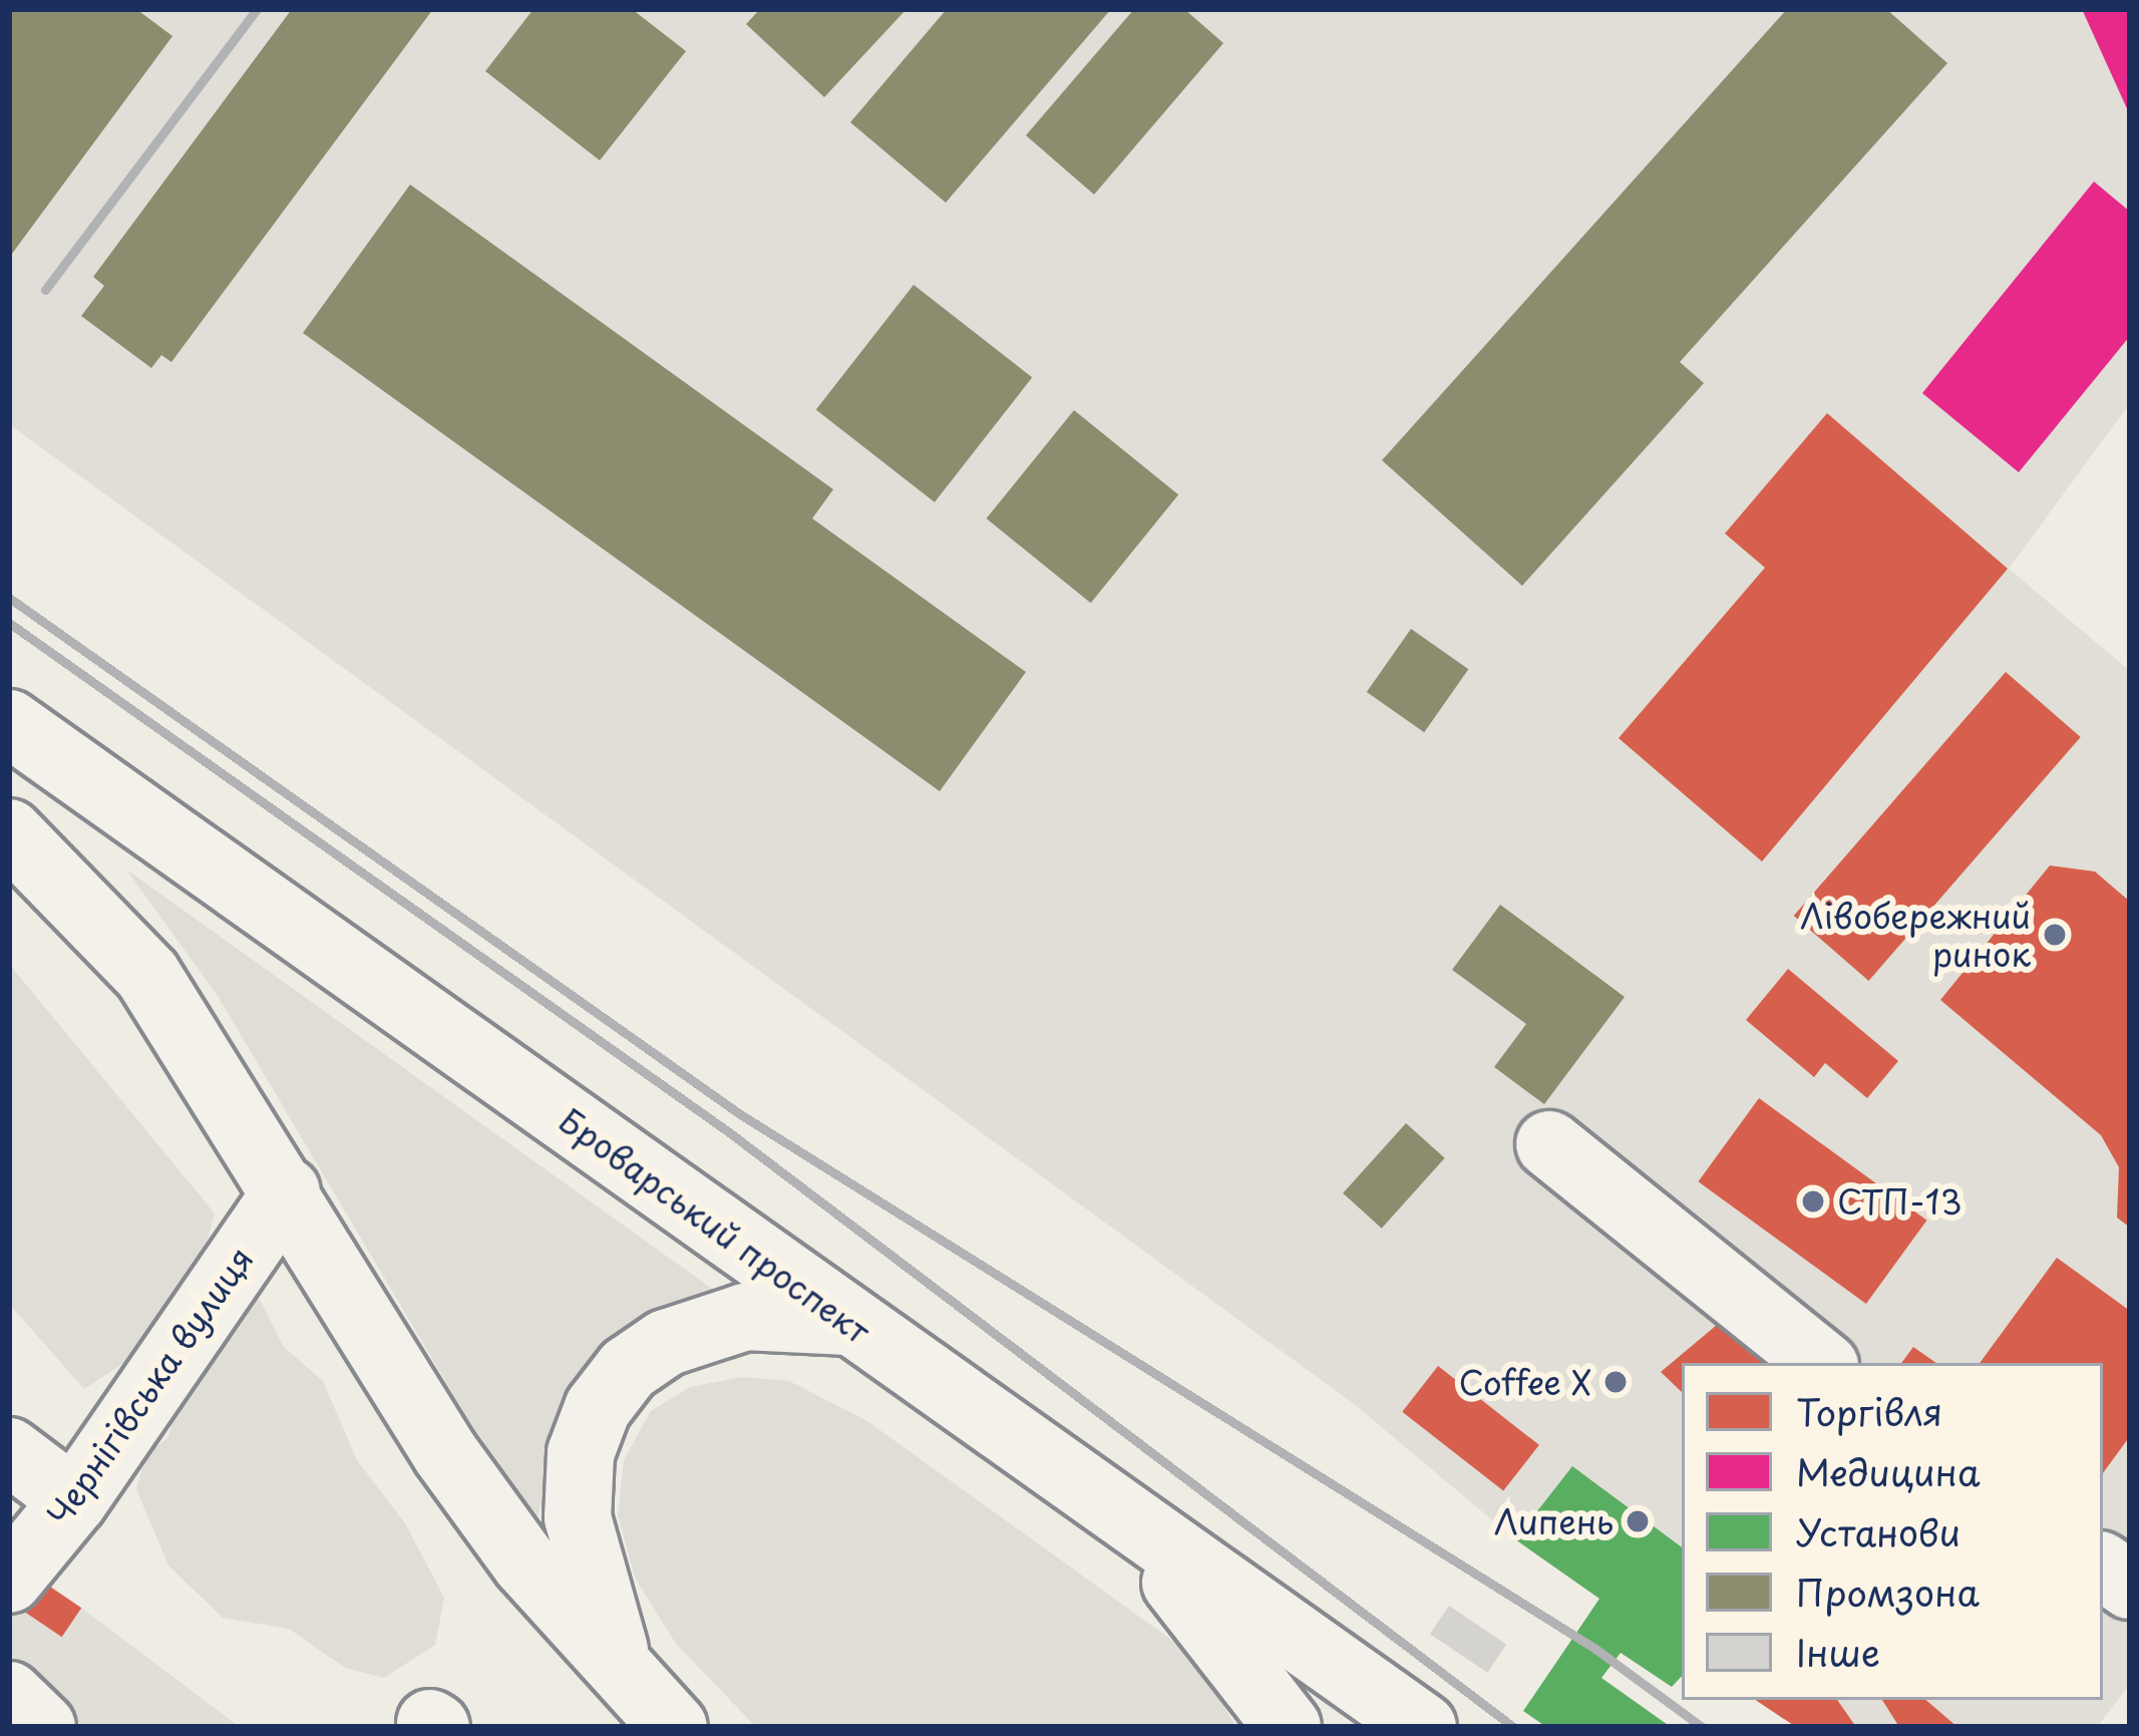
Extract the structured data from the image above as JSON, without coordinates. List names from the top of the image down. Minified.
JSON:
{"streets":{"main road":["Броварський проспект","Чернігівська вулиця"]},"places":["Лівобережний ринок","СТП-13","Coffee X","Липень"],"legend":["Торгівля","Медицина","Установи","Промзона","Інше"]}
